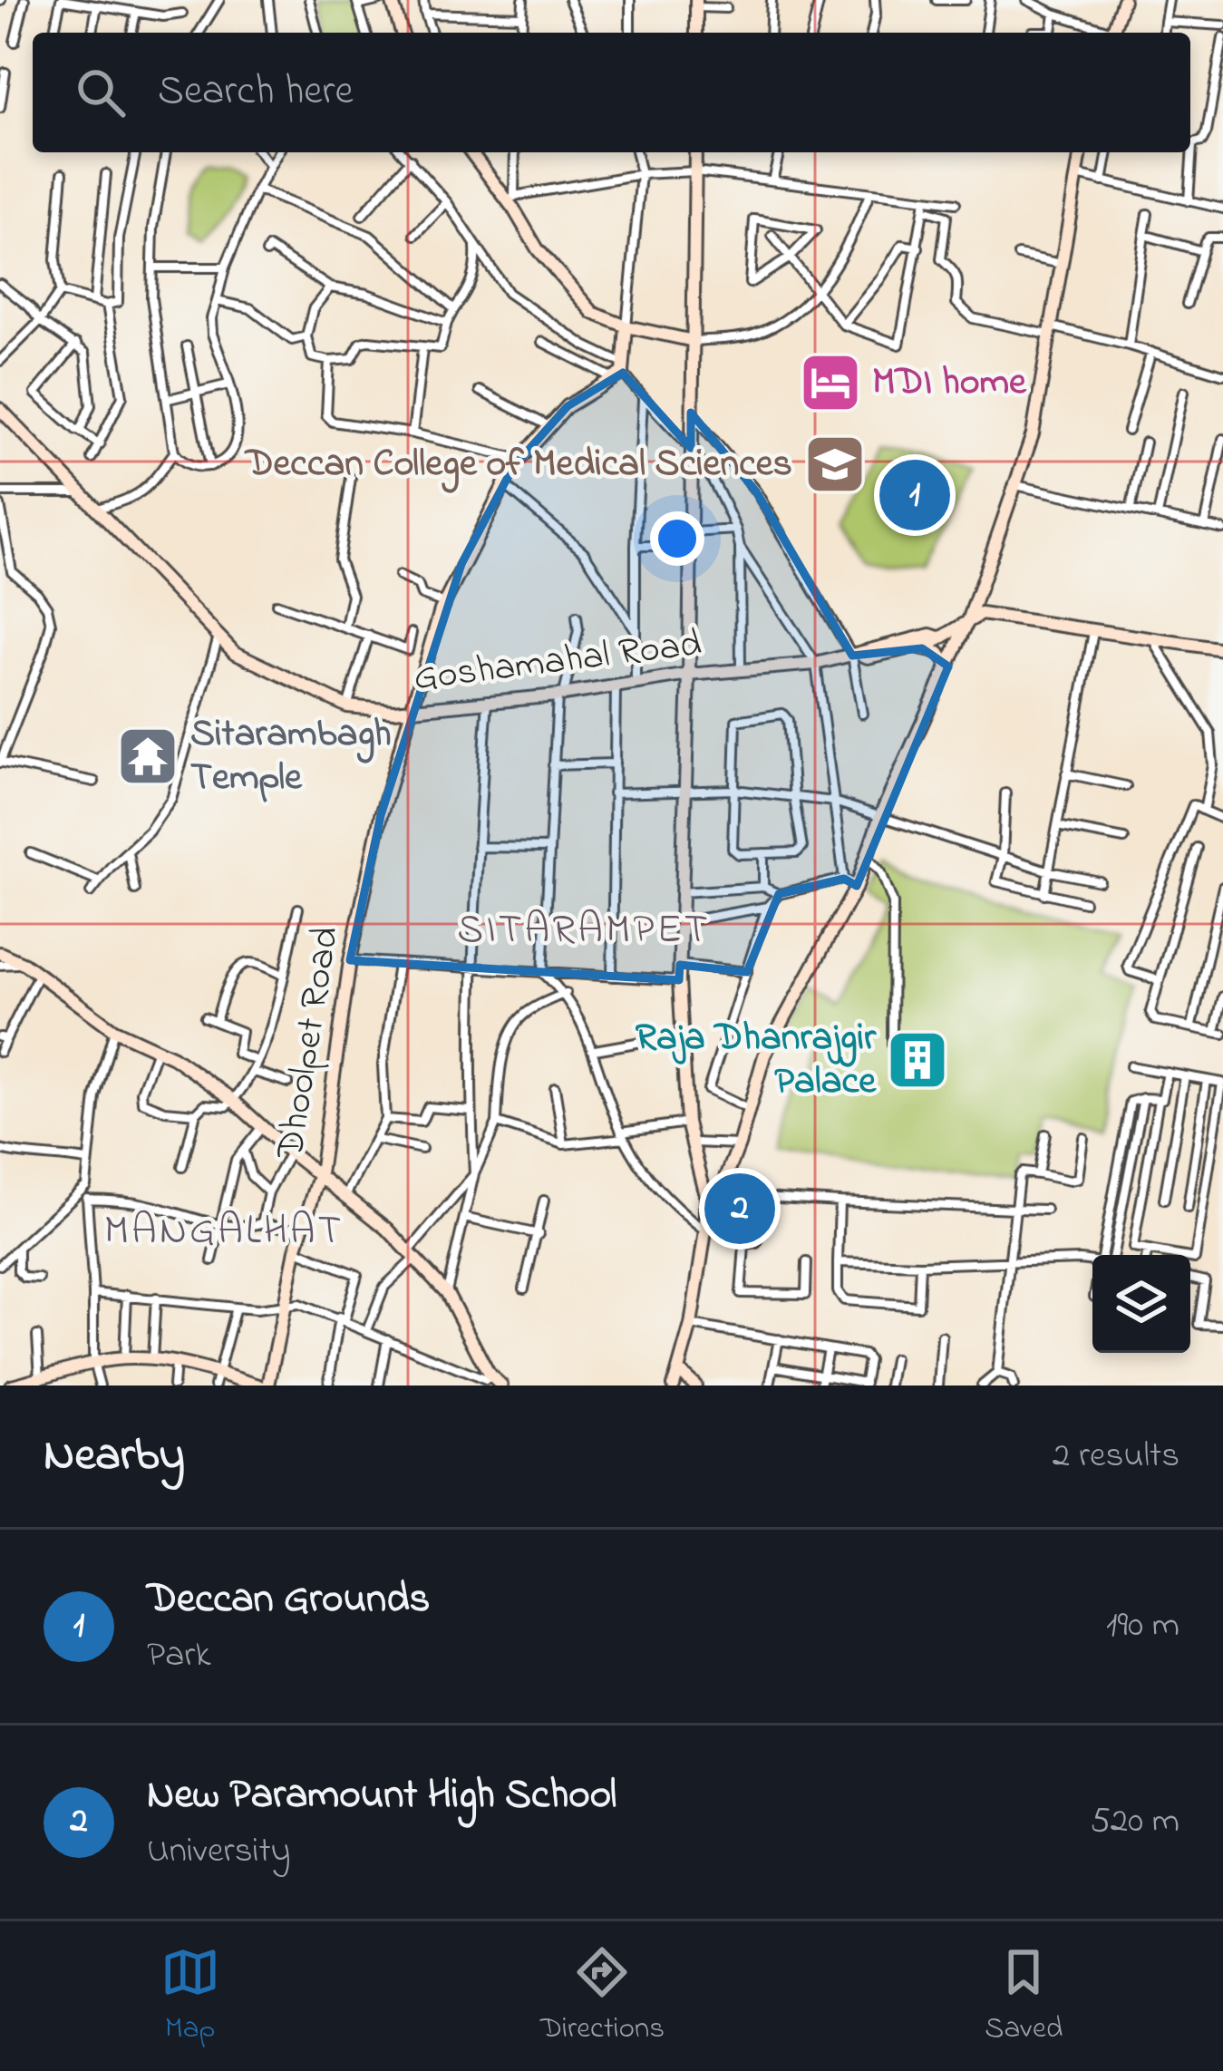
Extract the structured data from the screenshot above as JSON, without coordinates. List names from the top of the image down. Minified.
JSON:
{"streets":{"street":["Goshamahal Road","Dhoolpet Road"]},"crossings":[["Goshamahal Road","Dhoolpet Road"]],"districts":["SITARAMPET","MANGALHAT"],"places":{"hotel":["MDI home"],"school or university":["Deccan College of Medical Sciences"],"temple":["Sitarambagh Temple"],"building":["Raja Dhanrajgir Palace"]},"page":{"search":"Search here","pins":["1","2"],"heading":["Nearby","2 results"],"list":[{"mark":"1","name":"Deccan Grounds","note":"Park","value":"190 m"},{"mark":"2","name":"New Paramount High School","note":"University","value":"520 m"}],"nav":["Map","Directions","Saved"]}}
